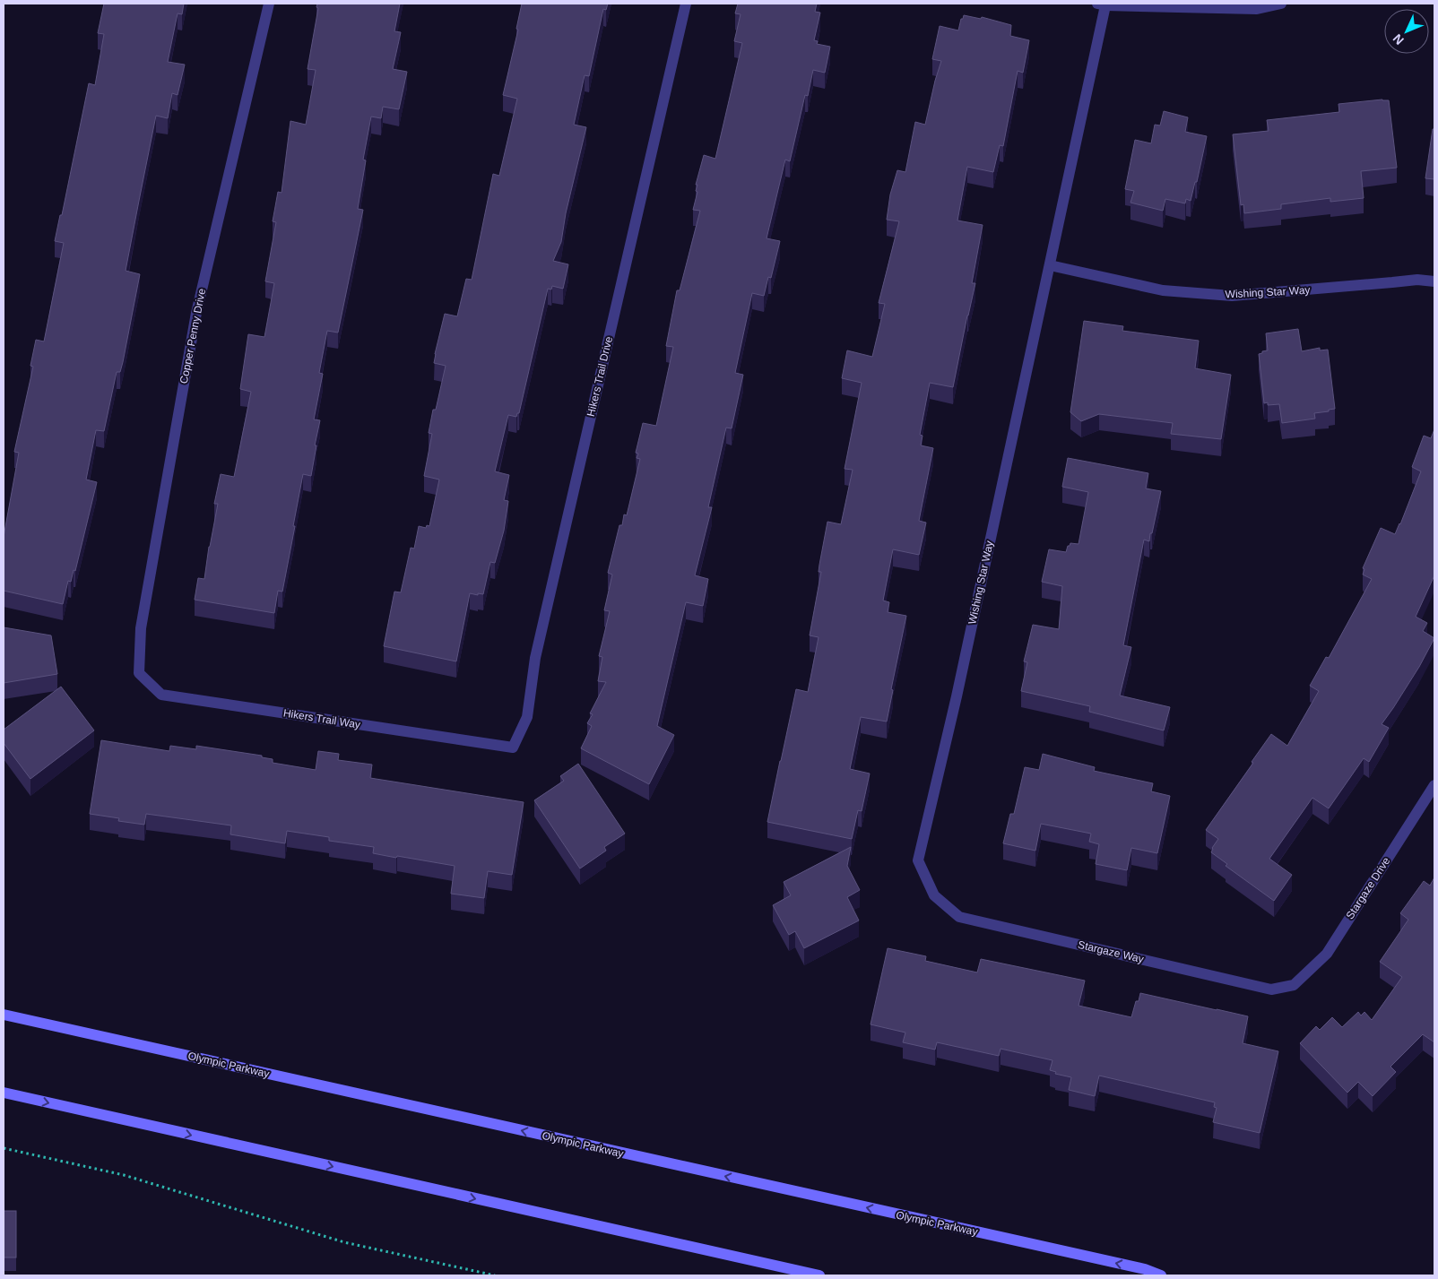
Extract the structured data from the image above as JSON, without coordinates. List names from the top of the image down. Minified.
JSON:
{"streets":{"main road":["Olympic Parkway"],"street":["Wishing Star Way","Copper Penny Drive","Hikers Trail Drive","Hikers Trail Way","Stargaze Drive","Stargaze Way"]},"crossings":[["Wishing Star Way","Stargaze Way"],["Copper Penny Drive","Hikers Trail Way"],["Hikers Trail Drive","Hikers Trail Way"],["Stargaze Drive","Stargaze Way"]],"north":"bottom left"}
